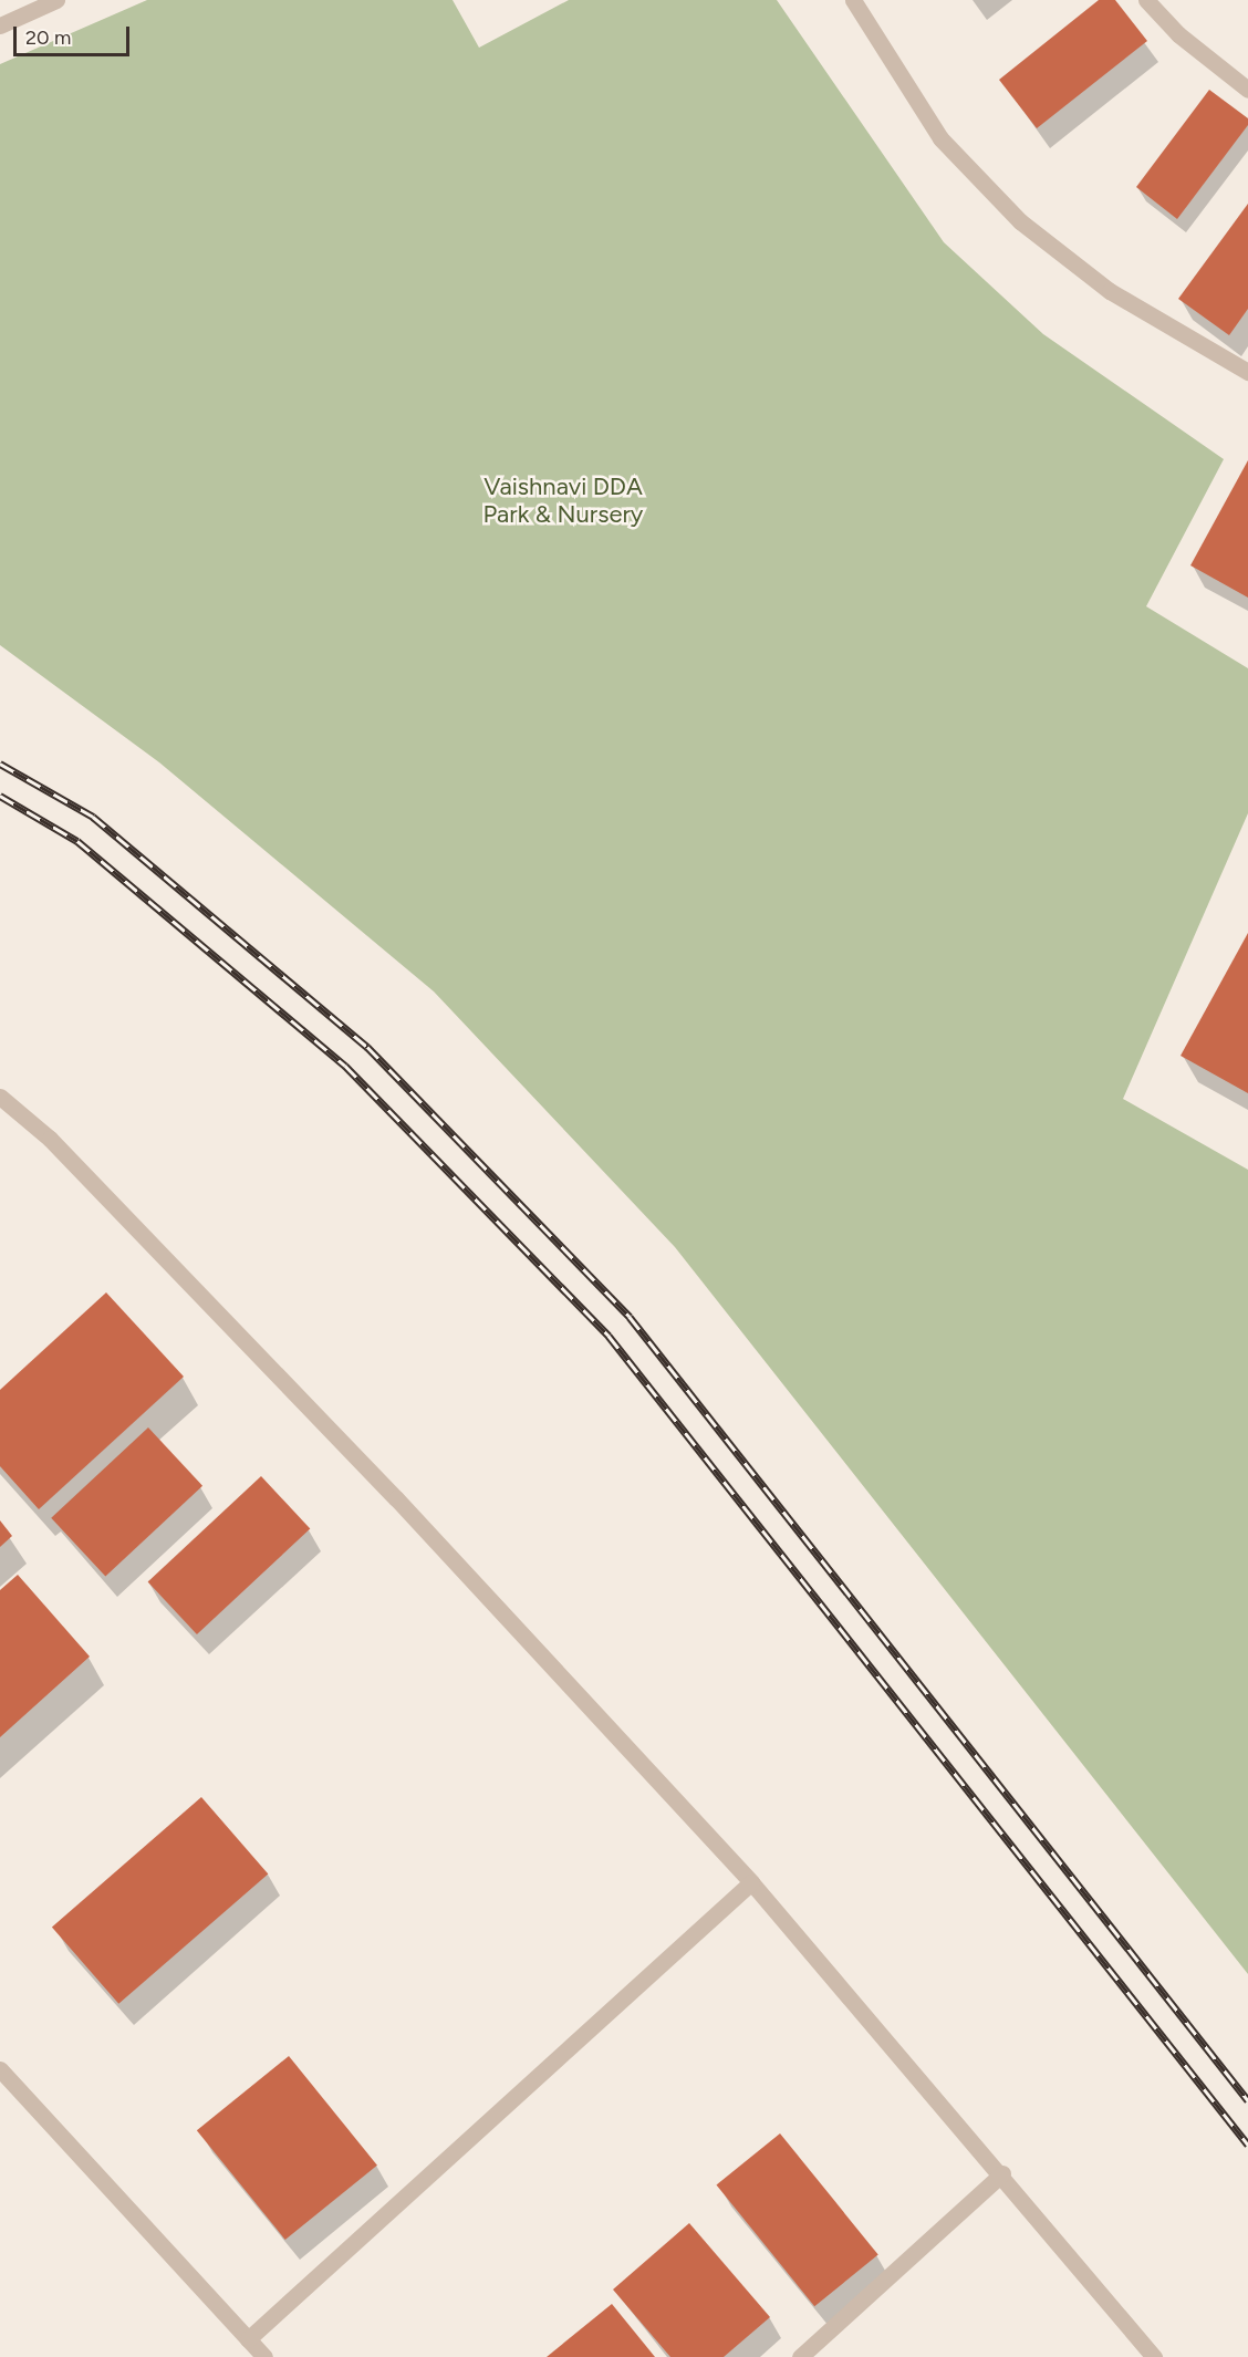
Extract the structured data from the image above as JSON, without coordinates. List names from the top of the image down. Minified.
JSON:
{"parks":["Vaishnavi DDA Park & Nursery"],"scale_bar":"20 m"}
